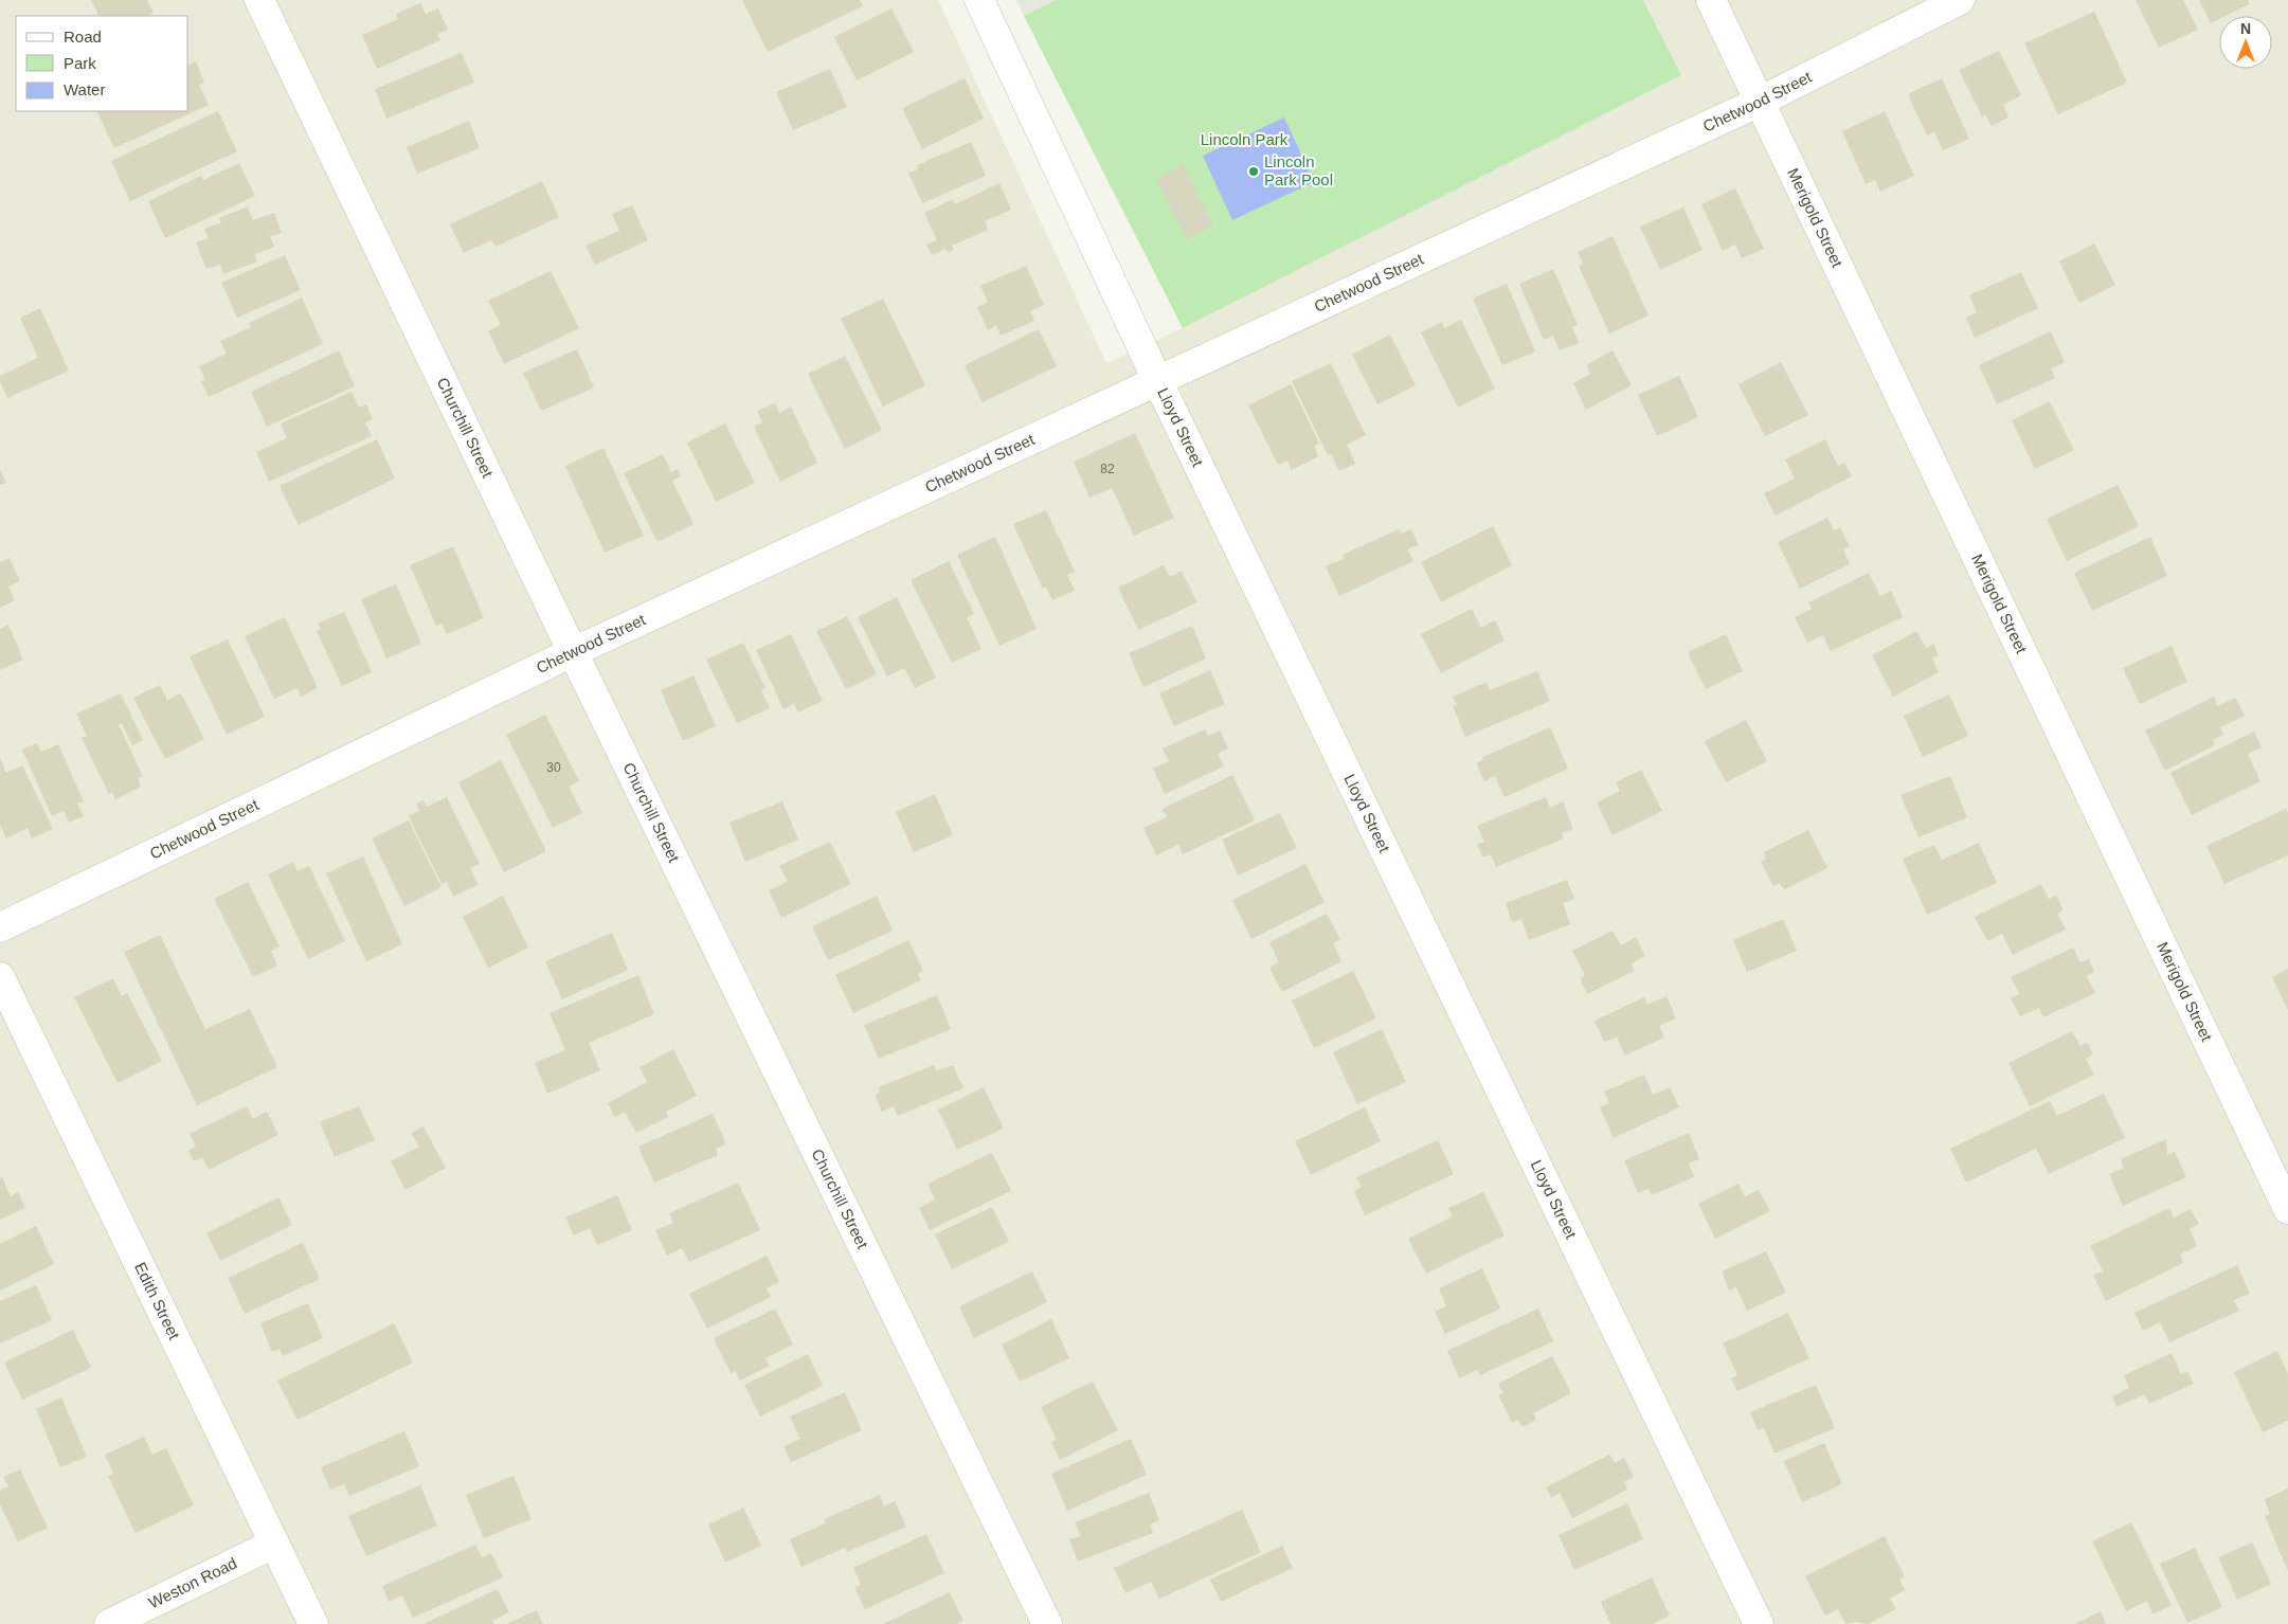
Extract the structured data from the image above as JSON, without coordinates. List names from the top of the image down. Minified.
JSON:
{"streets":{"street":["Chetwood Street","Merigold Street","Churchill Street","Lloyd Street","Edith Street","Weston Road"]},"crossings":[["Chetwood Street","Merigold Street"],["Chetwood Street","Churchill Street"],["Chetwood Street","Lloyd Street"],["Edith Street","Weston Road"]],"parks":["Lincoln Park"],"places":["Lincoln Park Pool"],"house_numbers":["82","30"],"legend":["Road","Park","Water"],"north":"top"}
